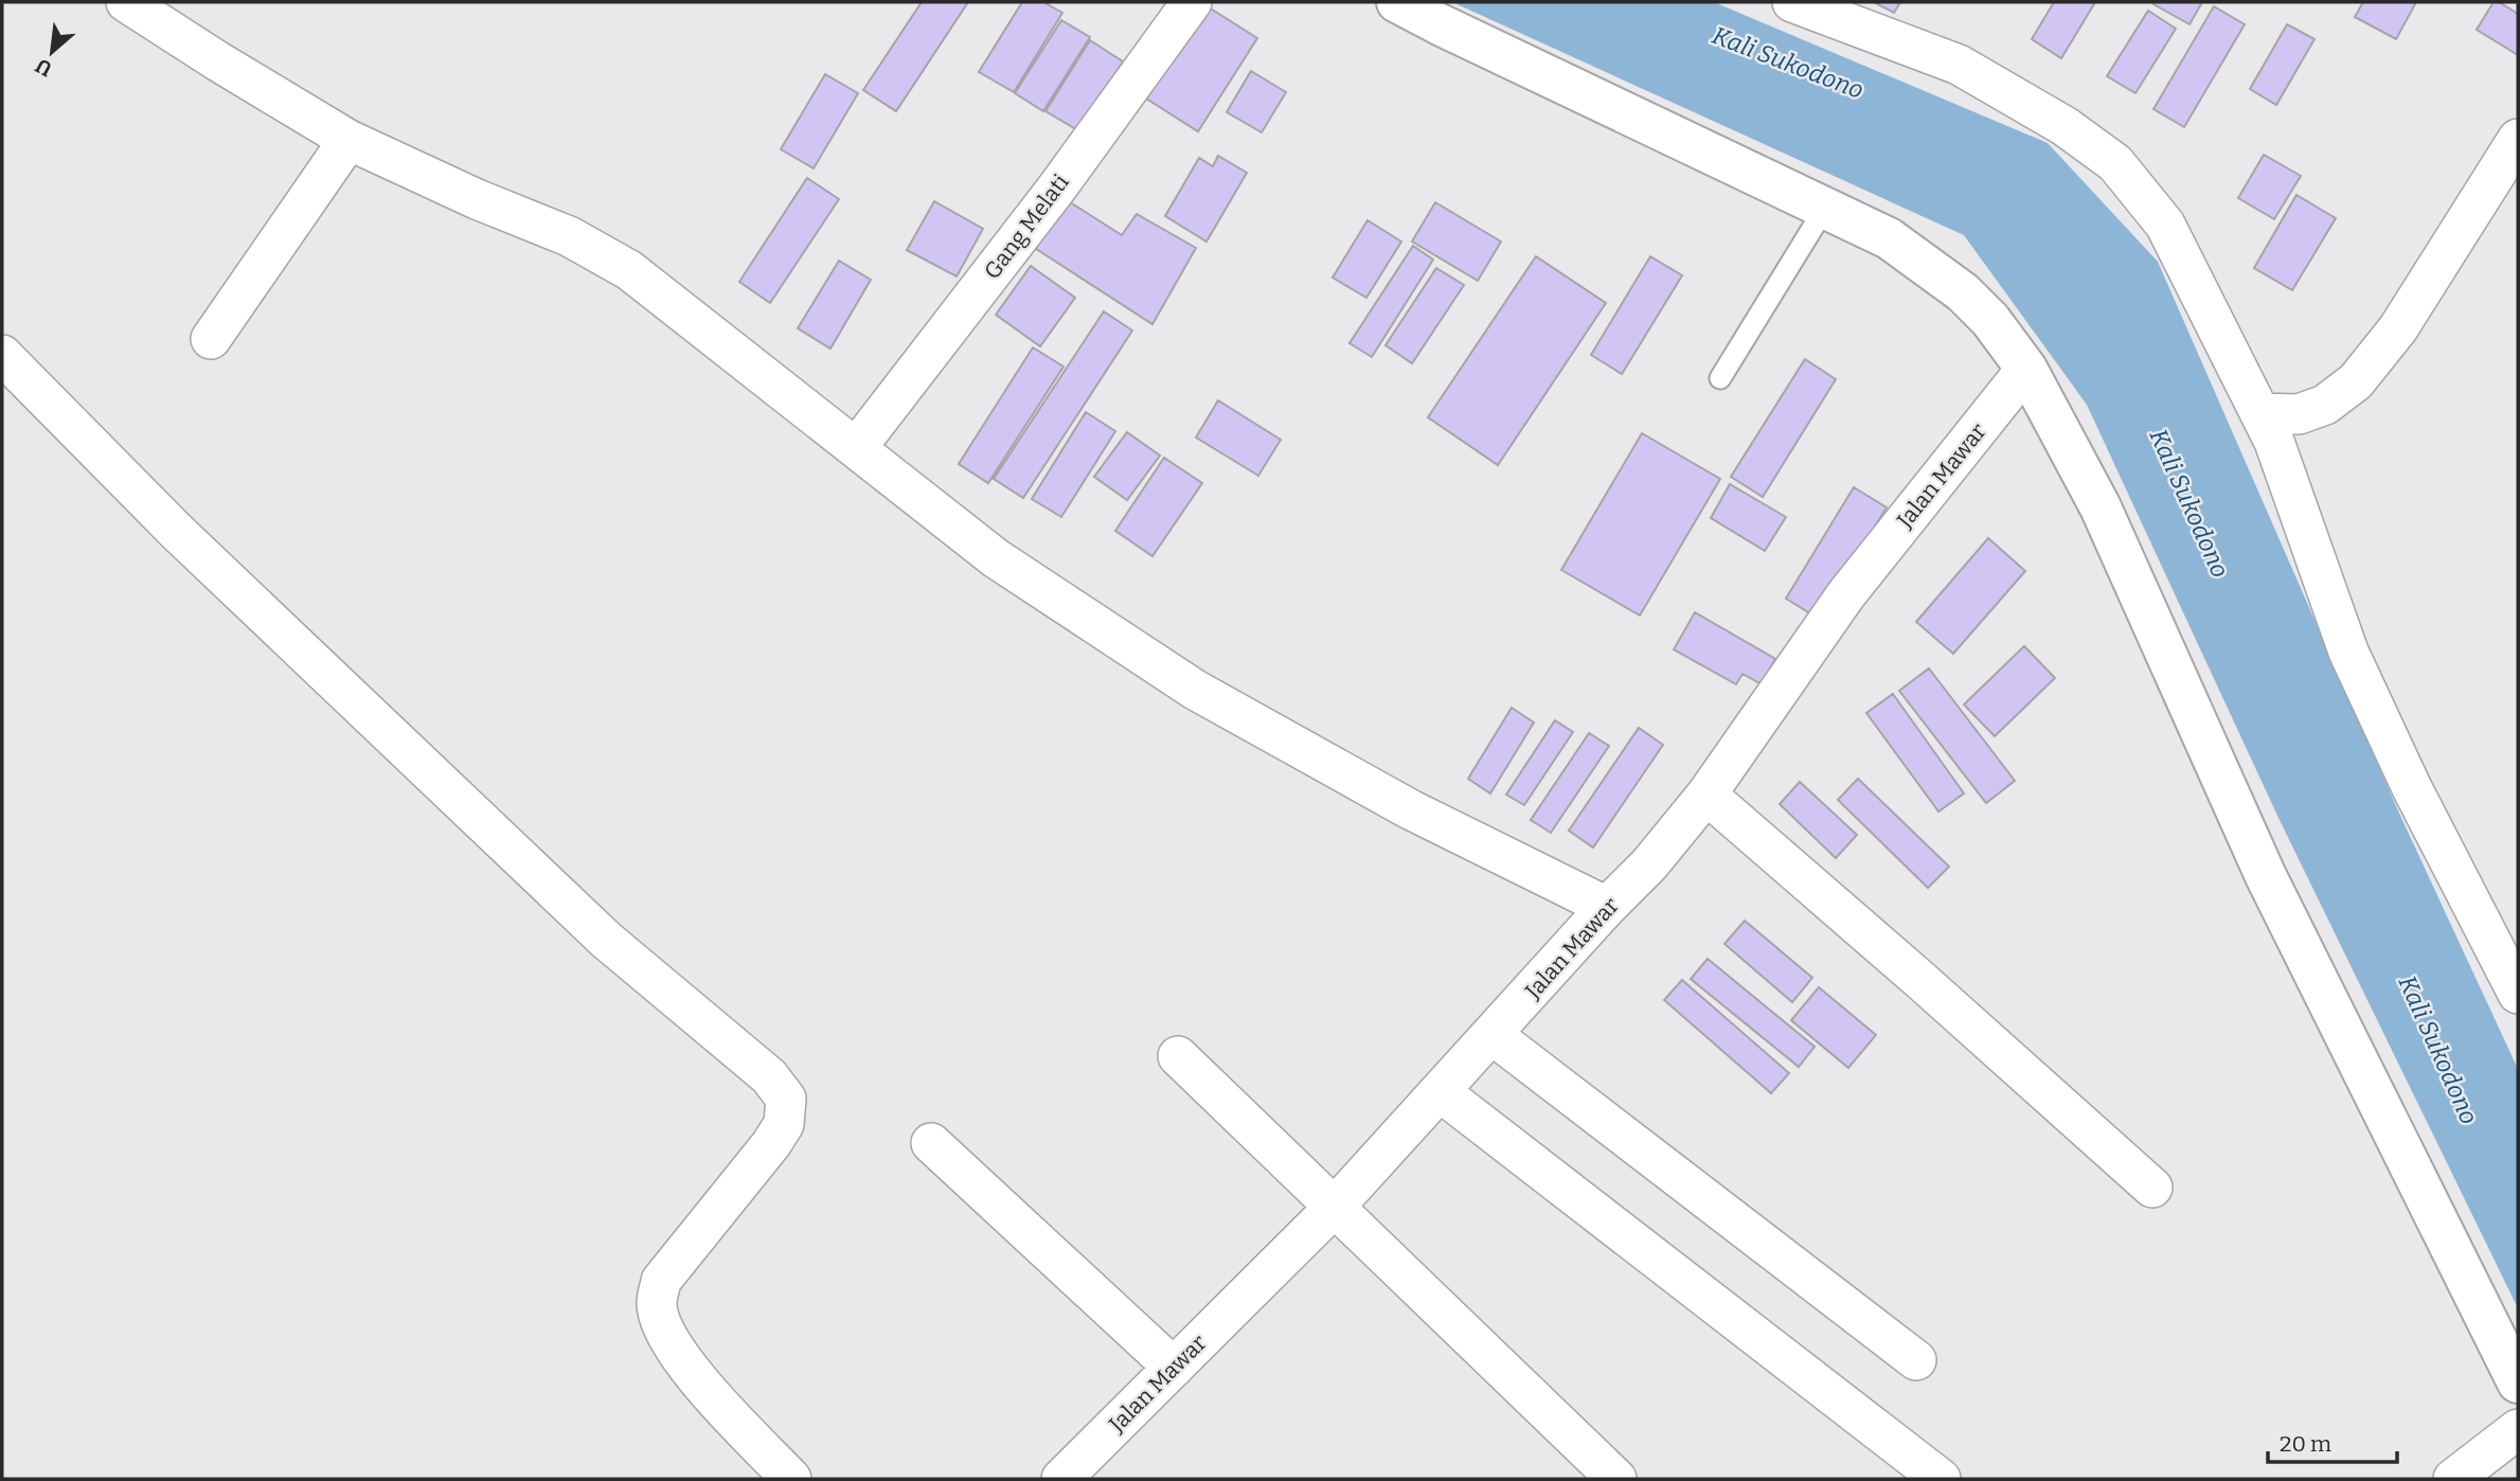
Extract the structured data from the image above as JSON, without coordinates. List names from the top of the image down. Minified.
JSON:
{"streets":{"street":["Gang Melati","Jalan Mawar"]},"water":["Kali Sukodono"],"scale_bar":"20 m","north":"bottom left"}
